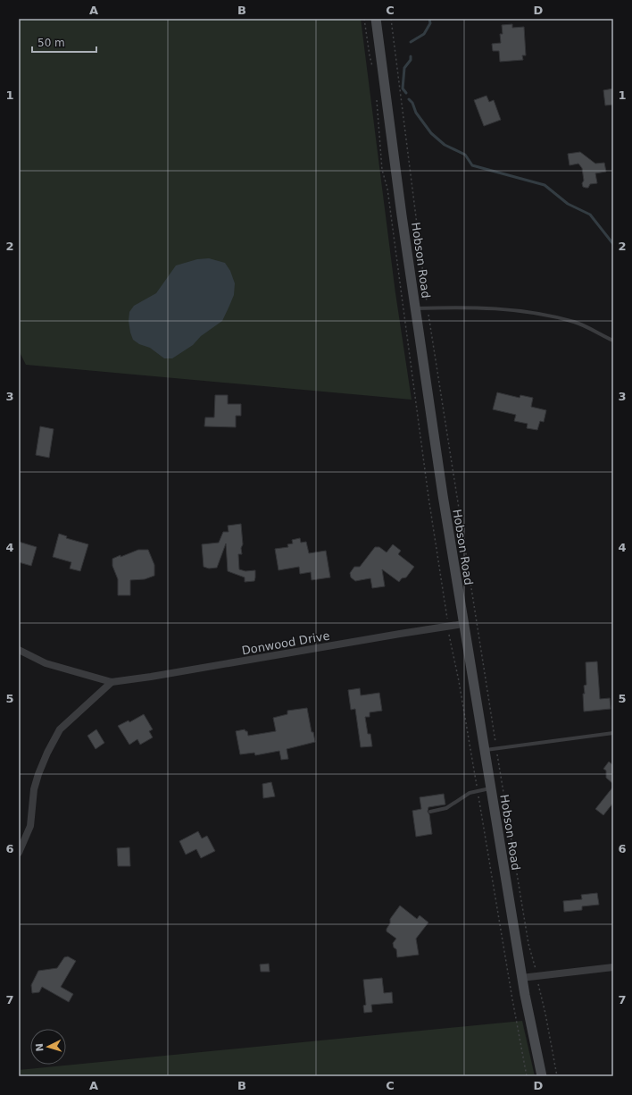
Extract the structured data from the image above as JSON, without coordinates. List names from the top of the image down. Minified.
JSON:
{"streets":{"main road":["Hobson Road"],"street":["Donwood Drive"]},"crossings":[["Hobson Road","Donwood Drive"]],"scale_bar":"50 m","north":"left","grid":{"columns":["A","B","C","D"],"rows":["1","2","3","4","5","6","7"]}}
